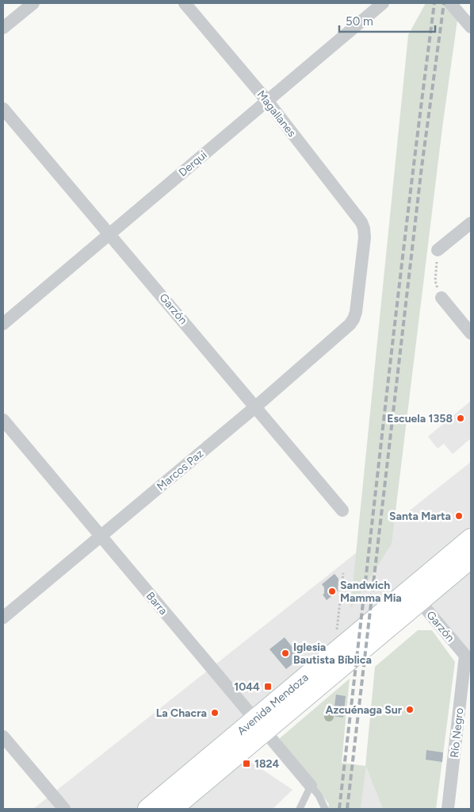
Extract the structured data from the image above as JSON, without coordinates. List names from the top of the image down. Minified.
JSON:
{"streets":{"main road":["Avenida Mendoza"],"street":["Magallanes","Derqui","Garzón","Marcos Paz","Barra","Río Negro"]},"crossings":[["Magallanes","Derqui"],["Magallanes","Marcos Paz"],["Derqui","Garzón"],["Garzón","Marcos Paz"],["Garzón","Avenida Mendoza"],["Garzón","Río Negro"],["Marcos Paz","Barra"],["Barra","Avenida Mendoza"]],"places":{"other":["Escuela 1358","Santa Marta","Sandwich Mamma Mia","Iglesia Bautista Bíblica","Azcuénaga Sur","La Chacra"],"transit":["1044","1824"]},"scale_bar":"50 m"}
